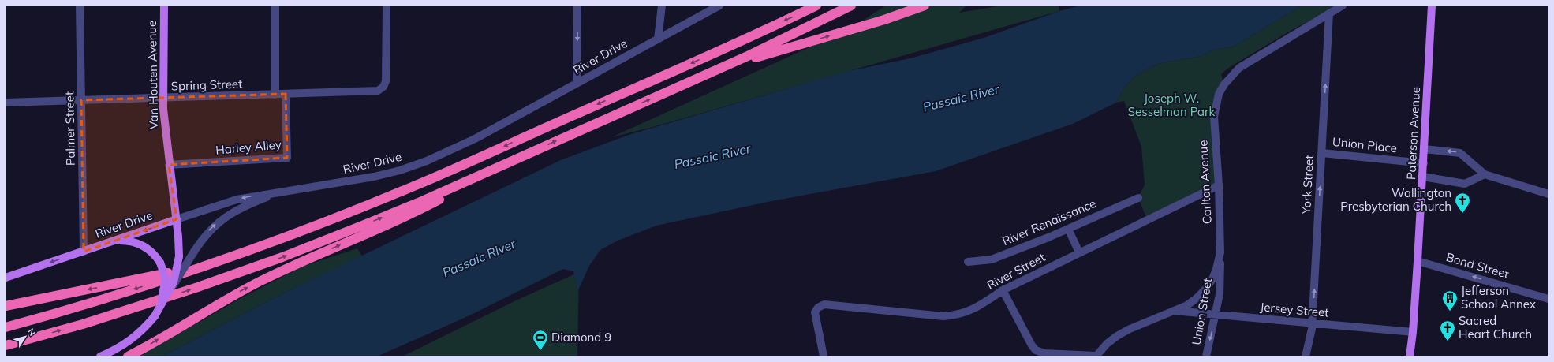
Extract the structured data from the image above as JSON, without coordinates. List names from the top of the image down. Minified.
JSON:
{"streets":{"main road":["River Drive","Van Houten Avenue","Paterson Avenue"],"street":["Spring Street","Palmer Street","Union Place","Harley Alley","Carlton Avenue","York Street","River Renaissance","Bond Street","River Street","Jersey Street","Union Street"]},"crossings":[["River Drive","Van Houten Avenue"],["River Drive","Palmer Street"],["Van Houten Avenue","Spring Street"],["Van Houten Avenue","Harley Alley"],["Spring Street","Palmer Street"],["Spring Street","Harley Alley"],["Paterson Avenue","Union Place"],["Paterson Avenue","Bond Street"],["Paterson Avenue","Jersey Street"],["Union Place","York Street"],["Carlton Avenue","York Street"],["Carlton Avenue","River Street"],["Carlton Avenue","Jersey Street"],["Carlton Avenue","Union Street"],["York Street","Jersey Street"],["Jersey Street","Union Street"]],"one_way":["York Street","Bond Street","Union Street"],"water":["Passaic River"],"parks":["Joseph W. Sesselman Park"],"places":{"church":["Wallington Presbyterian Church","Sacred Heart Church"],"building":["Jefferson School Annex"],"sports":["Diamond 9"]},"north":"top right"}
